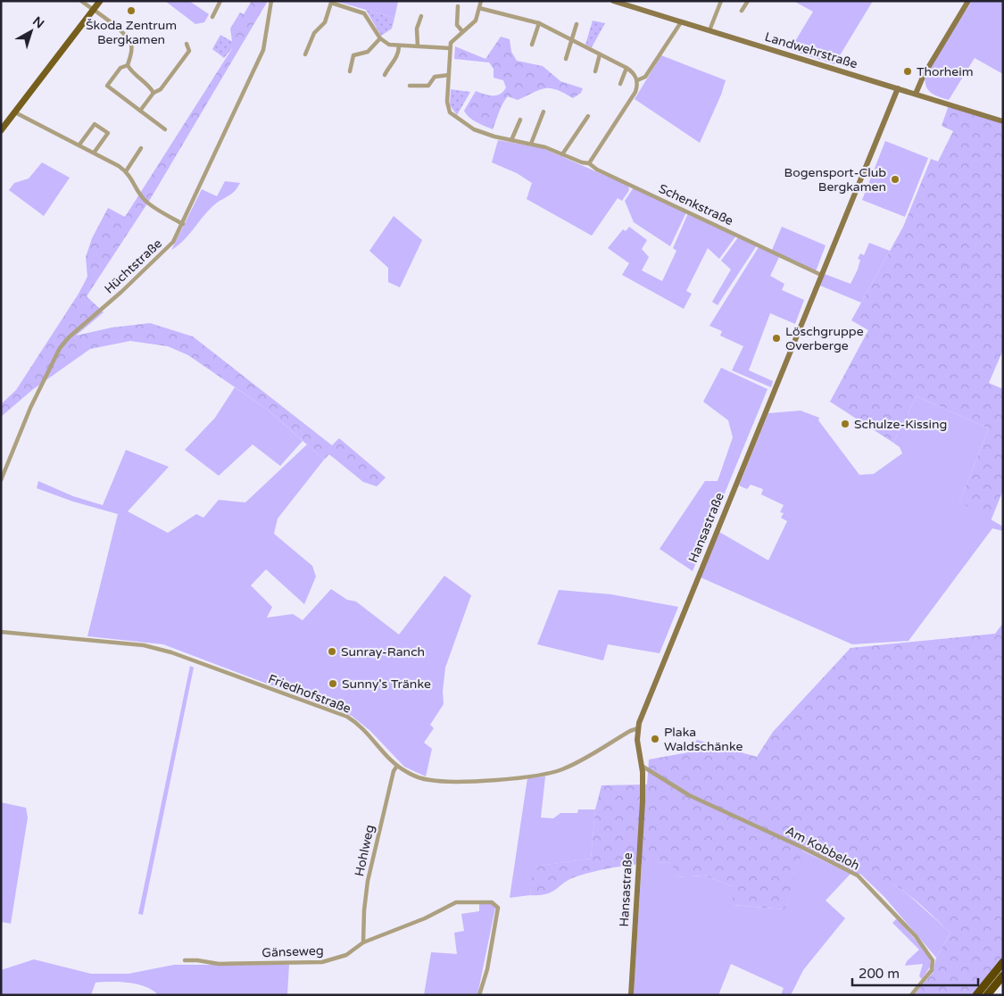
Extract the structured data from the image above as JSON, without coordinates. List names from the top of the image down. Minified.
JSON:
{"streets":{"street":["Landwehrstraße","Schenkstraße","Hüchtstraße","Hansastraße","Friedhofstraße","Am Kobbeloh","Hohlweg","Gänseweg"]},"crossings":[["Landwehrstraße","Hansastraße"],["Schenkstraße","Hansastraße"],["Hansastraße","Friedhofstraße"],["Hansastraße","Am Kobbeloh"],["Friedhofstraße","Hohlweg"],["Hohlweg","Gänseweg"]],"places":["Škoda Zentrum Bergkamen","Thorheim","Bogensport-Club Bergkamen","Löschgruppe Overberge","Schulze-Kissing","Sunray-Ranch","Sunny's Tränke","Plaka Waldschänke"],"scale_bar":"200 m","north":"top right"}
